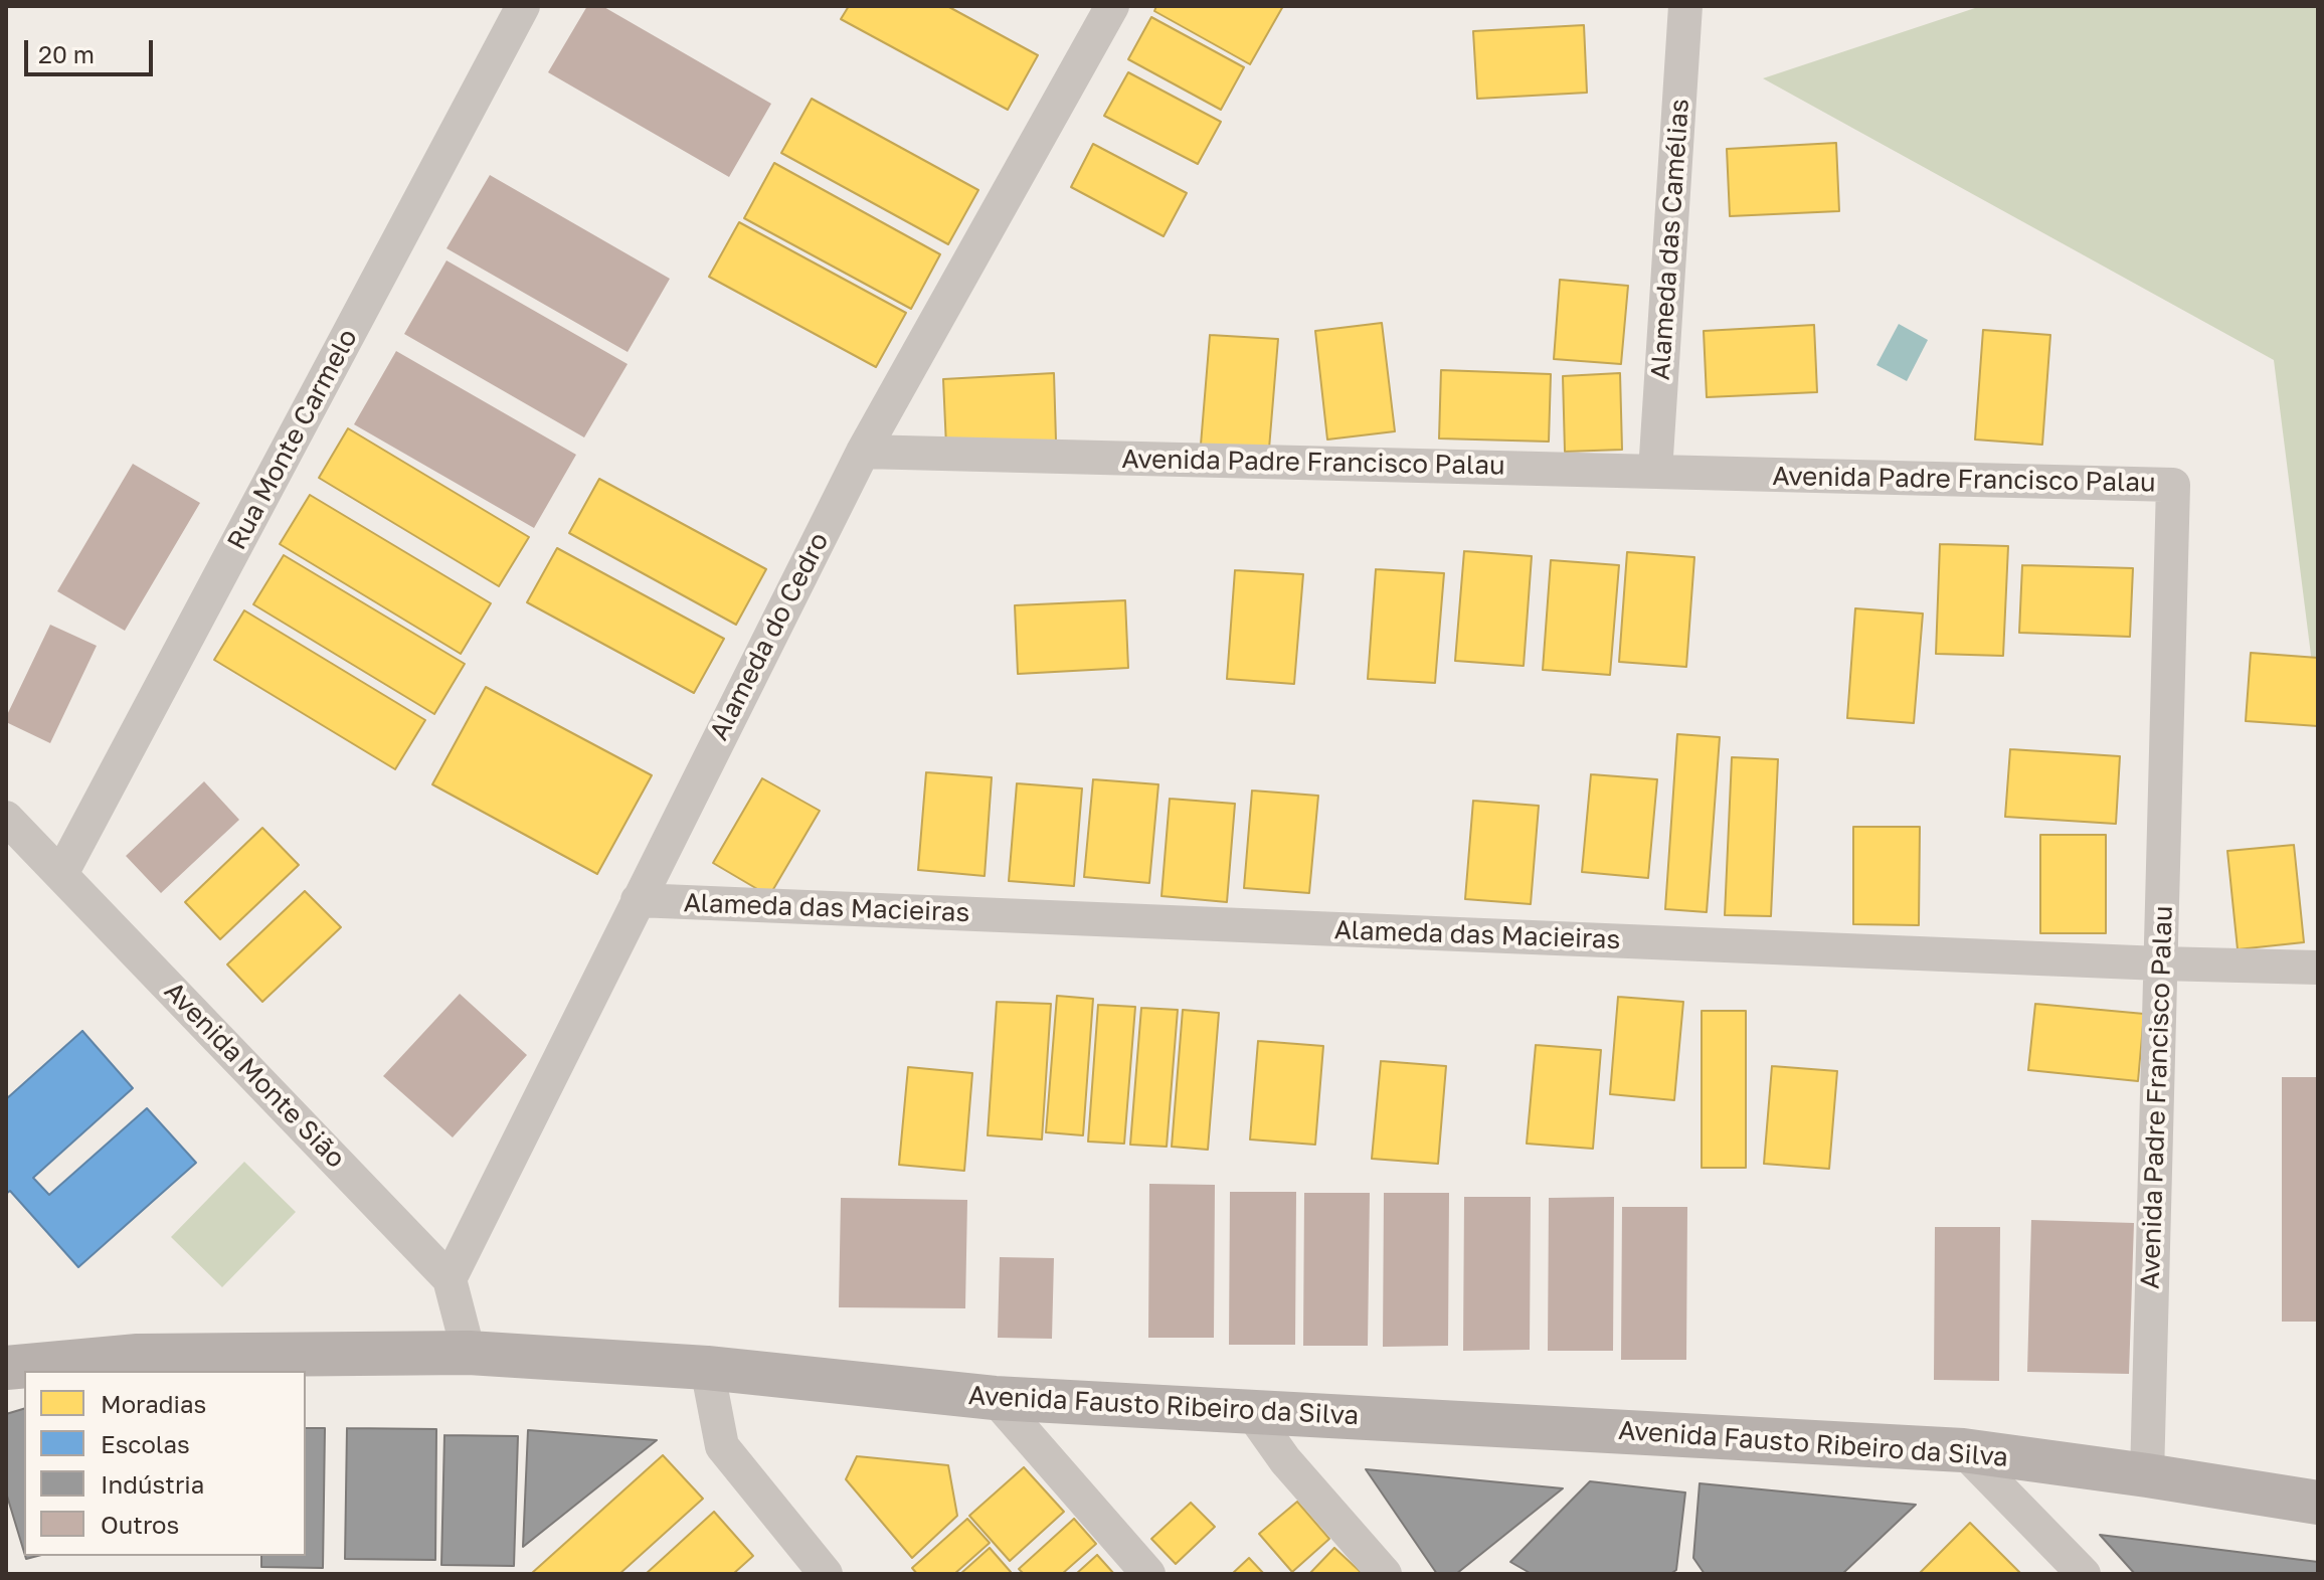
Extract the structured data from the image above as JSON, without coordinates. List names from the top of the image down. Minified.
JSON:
{"streets":{"main road":["Avenida Fausto Ribeiro da Silva"],"street":["Alameda das Camélias","Rua Monte Carmelo","Avenida Padre Francisco Palau","Alameda do Cedro","Alameda das Macieiras","Avenida Monte Sião"]},"crossings":[["Alameda das Camélias","Avenida Padre Francisco Palau"],["Rua Monte Carmelo","Avenida Monte Sião"],["Avenida Padre Francisco Palau","Alameda do Cedro"],["Avenida Padre Francisco Palau","Alameda das Macieiras"],["Avenida Padre Francisco Palau","Avenida Fausto Ribeiro da Silva"],["Alameda do Cedro","Alameda das Macieiras"],["Alameda do Cedro","Avenida Monte Sião"],["Avenida Monte Sião","Avenida Fausto Ribeiro da Silva"]],"legend":["Moradias","Escolas","Indústria","Outros"],"scale_bar":"20 m"}
